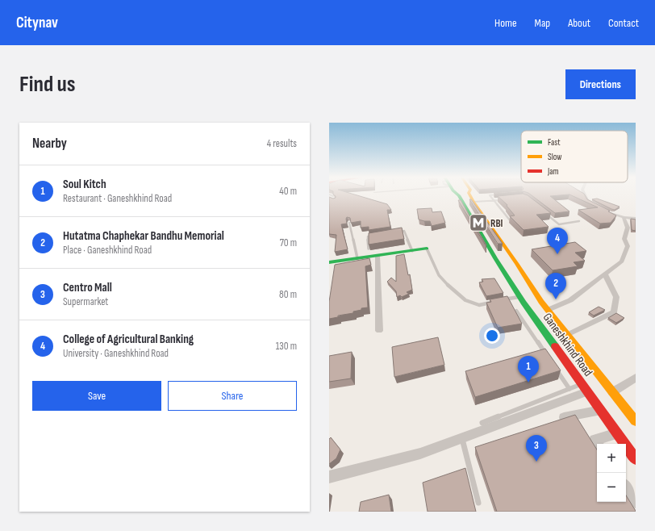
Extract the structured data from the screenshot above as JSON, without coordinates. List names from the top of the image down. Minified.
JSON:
{"streets":{"main road":["Ganeshkhind Road"]},"places":{"metro station":["RBI"]},"legend":["Fast","Slow","Jam"],"page":{"header":"Citynav","nav":["Home","Map","About","Contact"],"buttons":["Directions",["Save","Share"]],"title":"Find us","heading":["Nearby","4 results"],"list":[{"mark":"1","name":"Soul Kitch","note":"Restaurant · Ganeshkhind Road","value":"40 m"},{"mark":"2","name":"Hutatma Chaphekar Bandhu Memorial","note":"Place · Ganeshkhind Road","value":"70 m"},{"mark":"3","name":"Centro Mall","note":"Supermarket","value":"80 m"},{"mark":"4","name":"College of Agricultural Banking","note":"University · Ganeshkhind Road","value":"130 m"}],"pins":["4","2","1","3"],"map_buttons":["+","−"]}}
